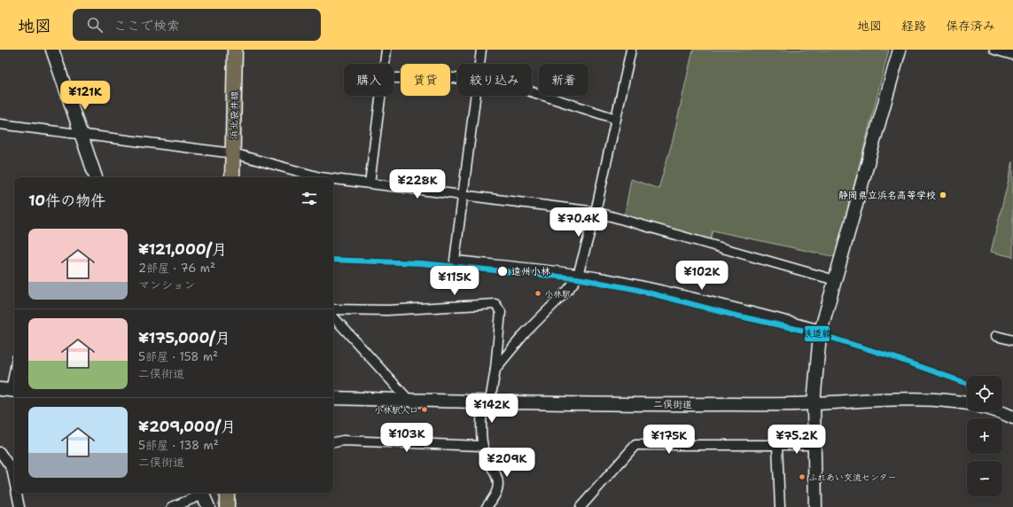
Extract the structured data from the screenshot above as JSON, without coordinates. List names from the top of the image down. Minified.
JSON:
{"streets":{"main road":["浜北袋井線"],"street":["二俣街道"]},"places":["静岡県立浜名高等学校","遠州小林","小林駅","小林駅入口","ふれあい交流センター"],"lines":["transit line 鉄道線"],"page":{"header":"地図","search":"ここで検索","nav":["地図","経路","保存済み"],"chip":["購入","賃貸","絞り込み","新着"],"price":["¥121K","¥228K","¥70.4K","¥102K","¥115K","¥142K","¥103K","¥175K","¥75.2K","¥209K"],"heading":"10件の物件","list":[{"name":"¥121,000/月","note":"2部屋 · 76 m² · マンション"},{"name":"¥175,000/月","note":"5部屋 · 158 m² · 二俣街道"},{"name":"¥209,000/月","note":"5部屋 · 138 m² · 二俣街道"}],"map_buttons":["+","−"]}}
